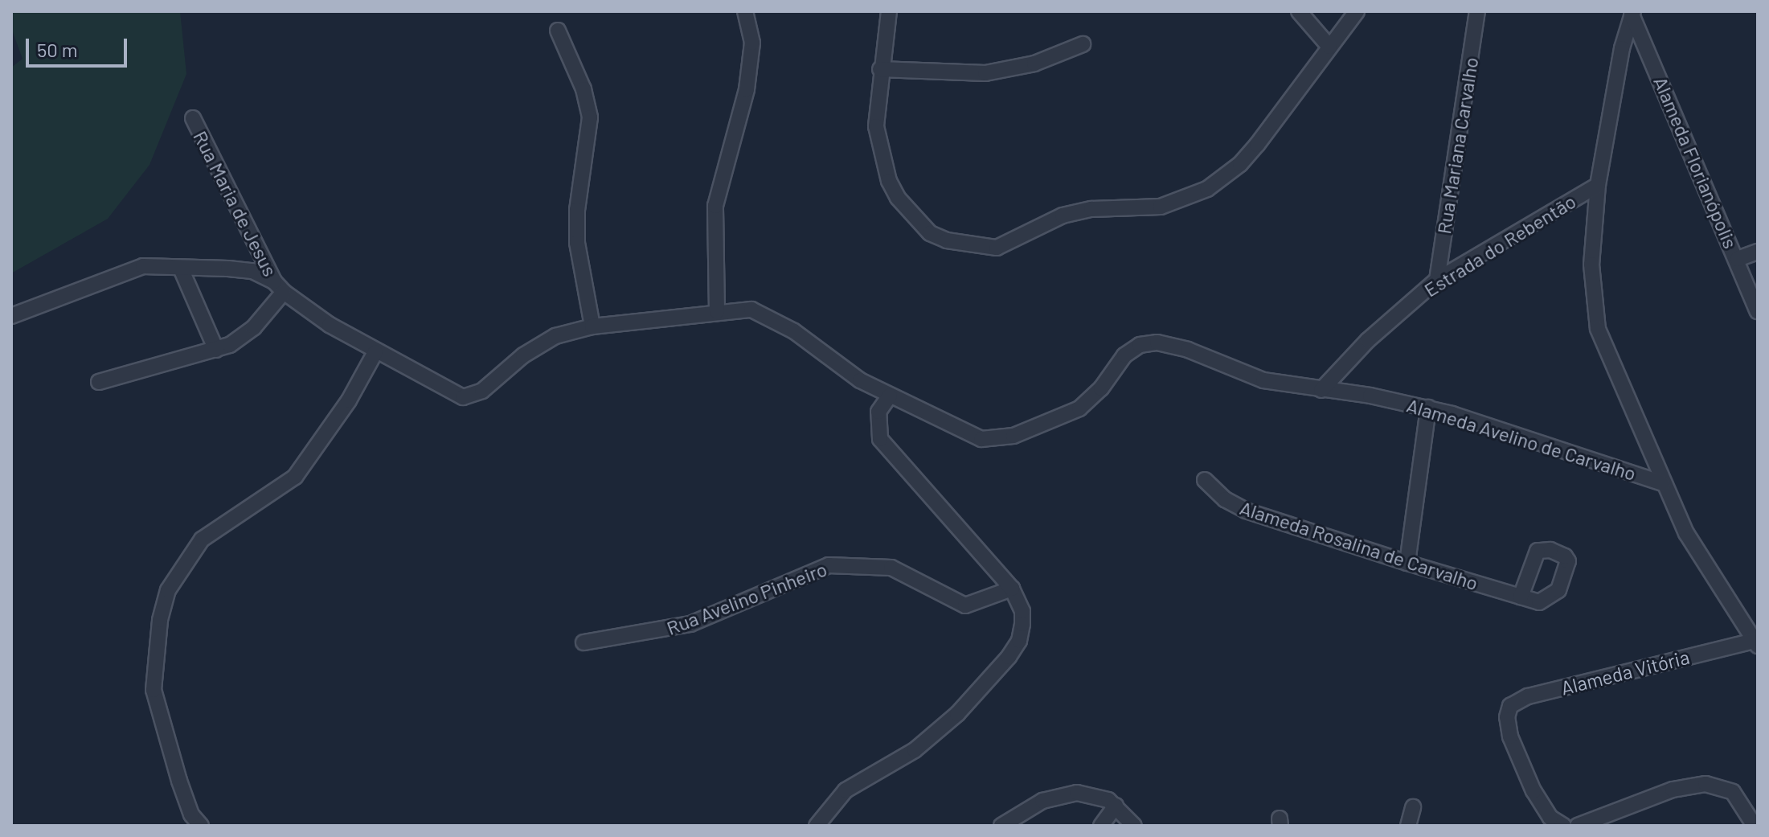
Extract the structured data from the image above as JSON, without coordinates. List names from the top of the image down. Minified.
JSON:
{"streets":{"street":["Rua Mariana Carvalho","Alameda Florianópolis","Rua Maria de Jesus","Estrada do Rebentão","Alameda Avelino de Carvalho","Alameda Rosalina de Carvalho","Rua Avelino Pinheiro","Alameda Vitória"]},"crossings":[["Rua Mariana Carvalho","Estrada do Rebentão"],["Rua Maria de Jesus","Alameda Avelino de Carvalho"],["Estrada do Rebentão","Alameda Avelino de Carvalho"]],"scale_bar":"50 m"}
